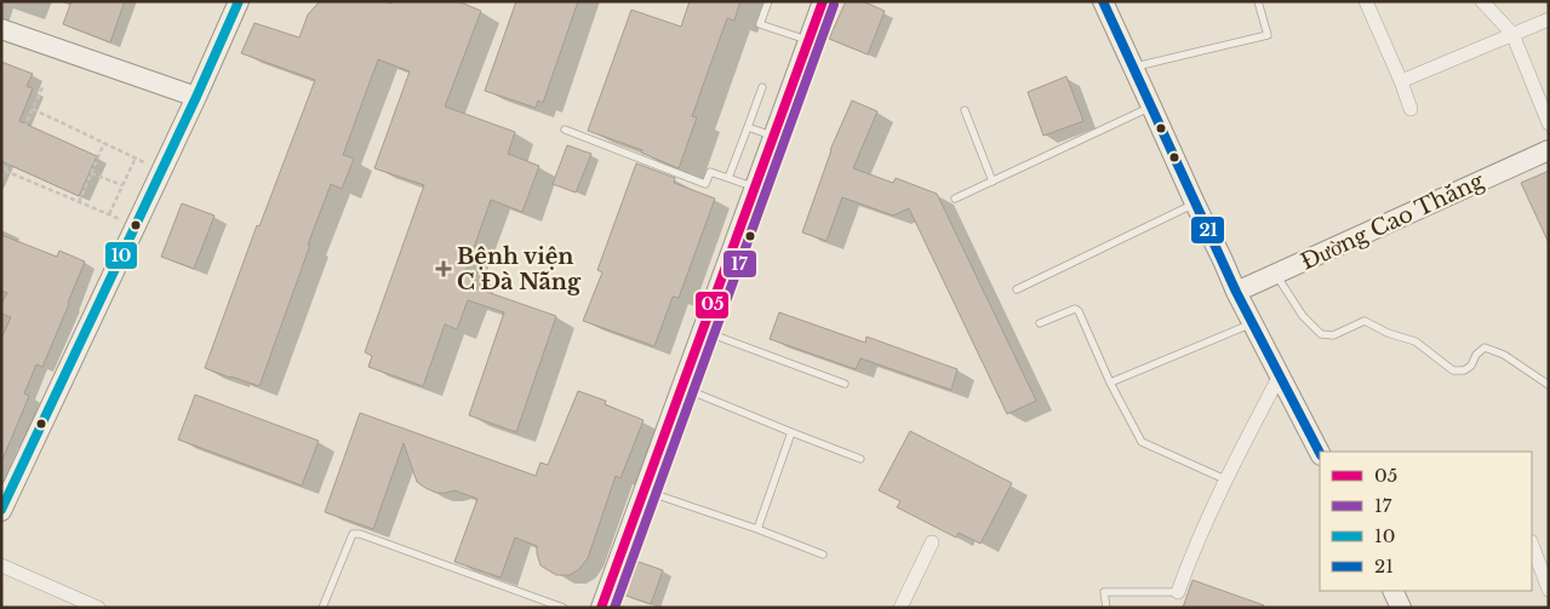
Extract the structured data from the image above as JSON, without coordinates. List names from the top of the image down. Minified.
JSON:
{"streets":{"main road":["Đường Cao Thắng"]},"places":{"health":["Bệnh viện C Đà Nẵng"]},"lines":["transit line 05","transit line 10","transit line 21","transit line 17"],"legend":["05","17","10","21"]}
